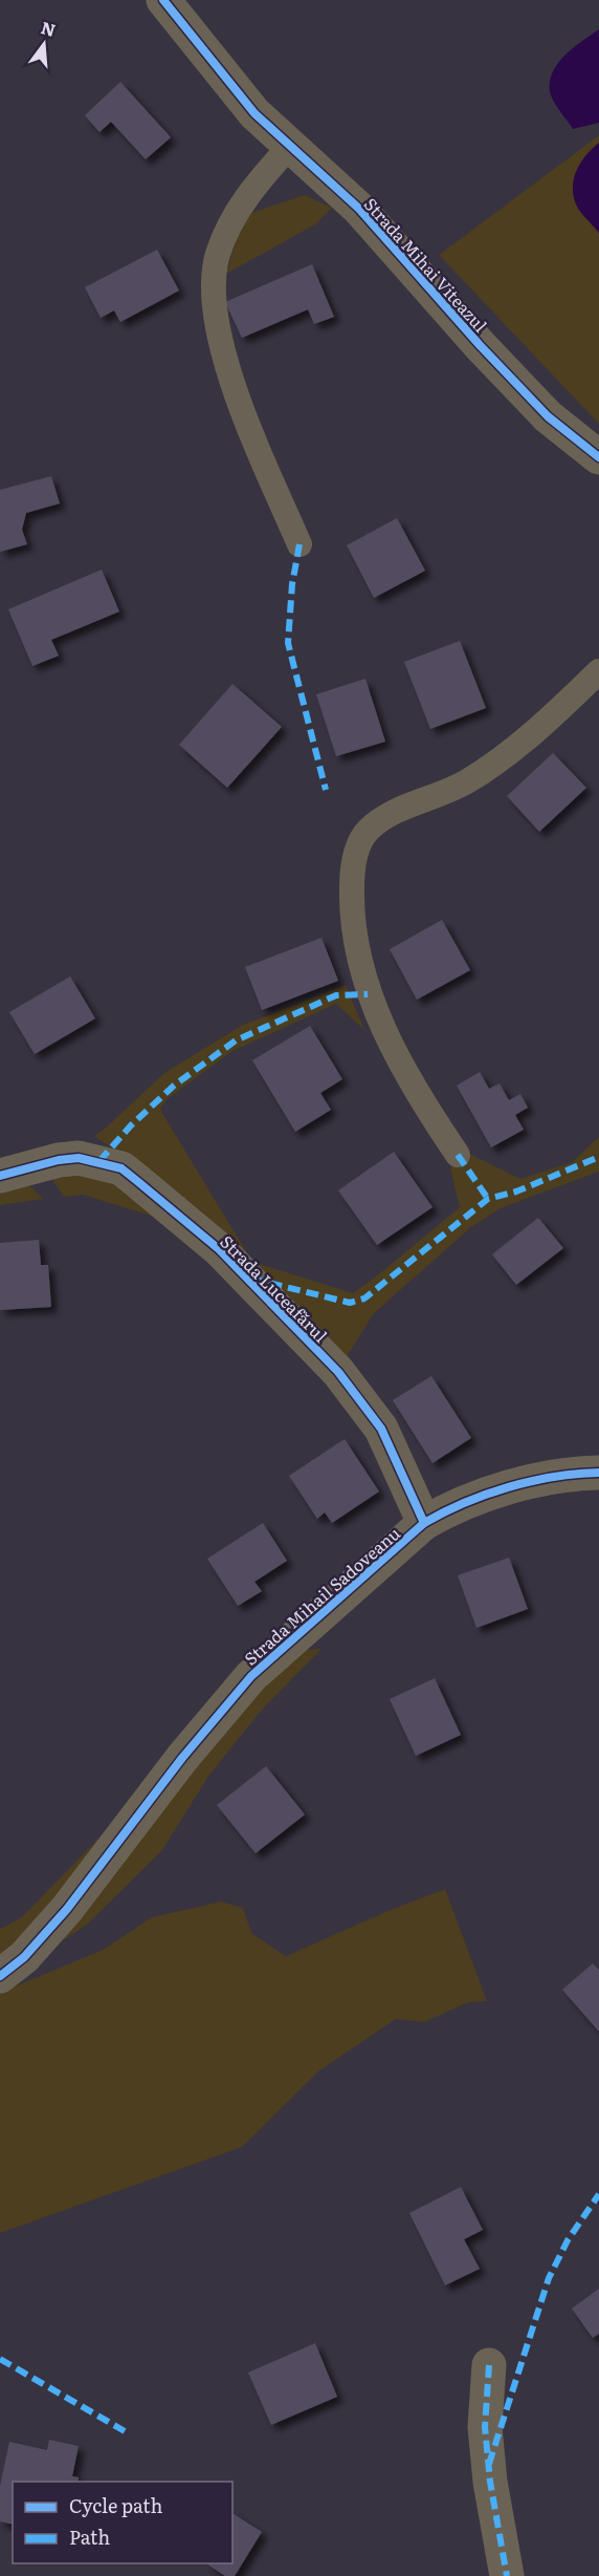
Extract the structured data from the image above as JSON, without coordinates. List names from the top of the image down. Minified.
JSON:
{"streets":{"street":["Strada Mihai Viteazul","Strada Luceafărul","Strada Mihail Sadoveanu"]},"crossings":[["Strada Luceafărul","Strada Mihail Sadoveanu"]],"legend":["Cycle path","Path"],"north":"top"}
